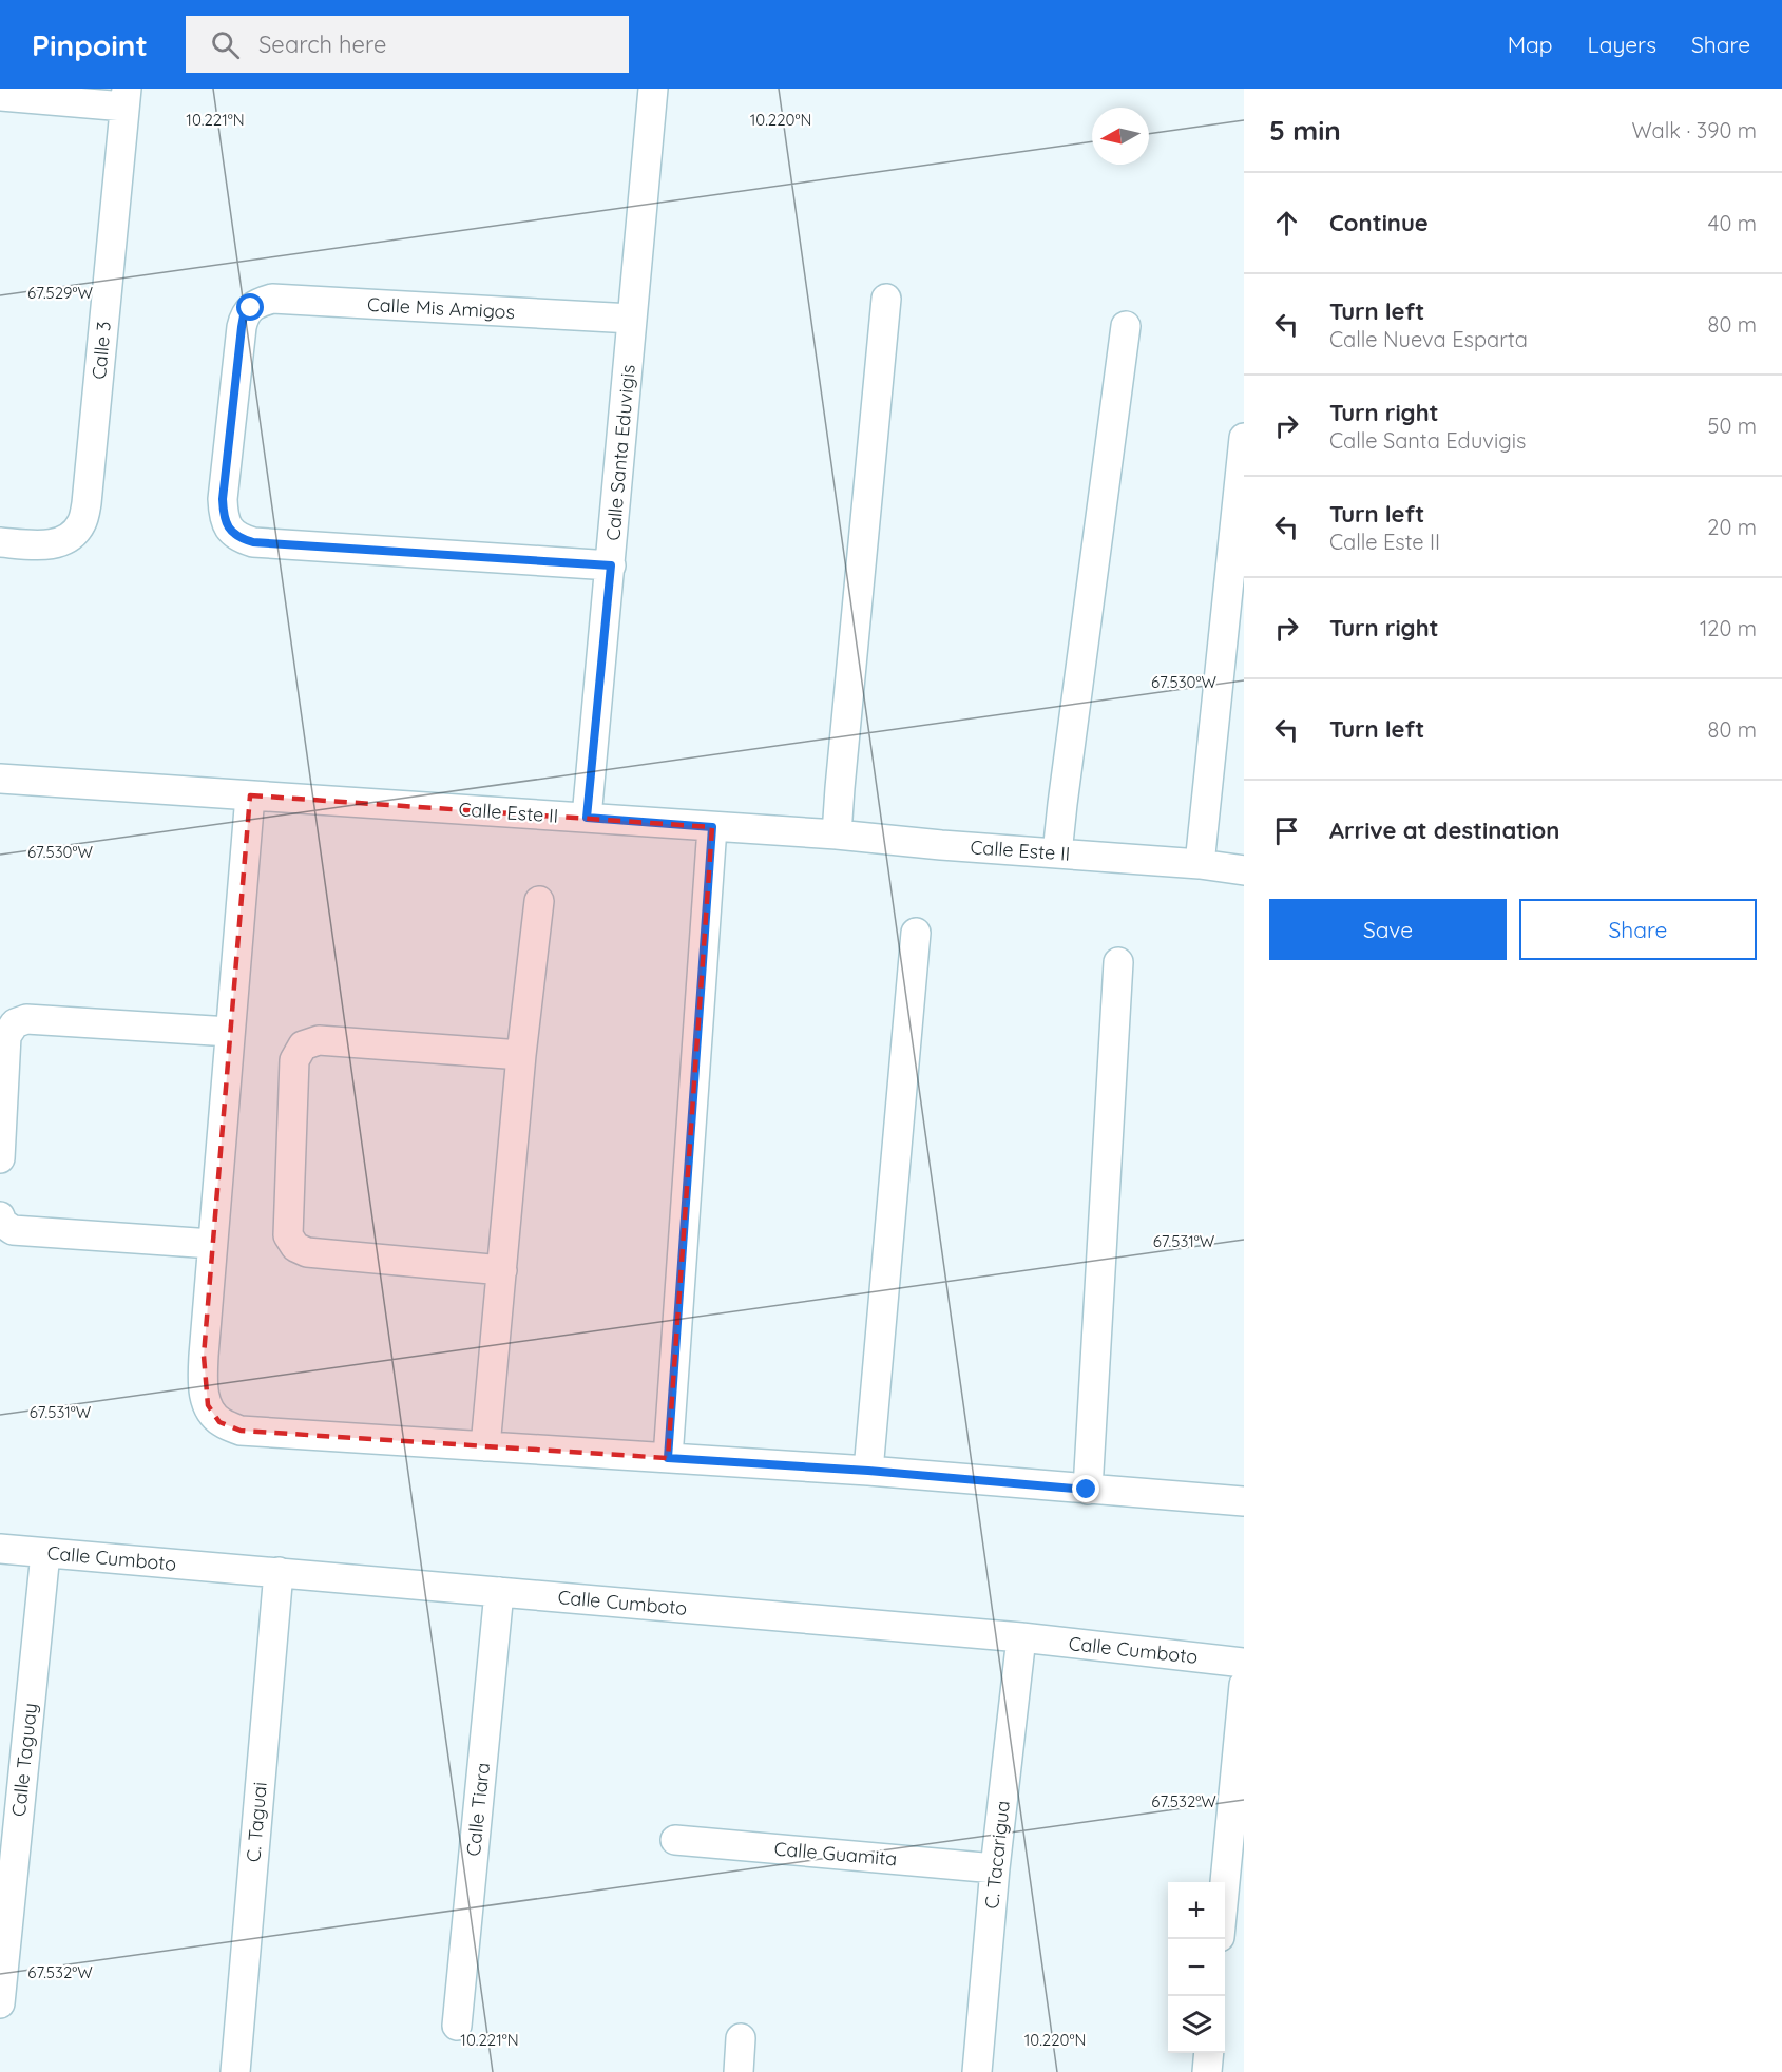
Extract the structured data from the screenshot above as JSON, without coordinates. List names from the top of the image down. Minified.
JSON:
{"streets":{"street":["Calle Mis Amigos","Calle 3","Calle Santa Eduvigis","Calle Este II","Calle Cumboto","Calle Taguay","Calle Tiara","C. Taguai","Calle Guamita","C. Tacarigua"]},"crossings":[["Calle Mis Amigos","Calle Santa Eduvigis"],["Calle Santa Eduvigis","Calle Este II"],["Calle Cumboto","Calle Taguay"],["Calle Cumboto","Calle Tiara"],["Calle Cumboto","C. Taguai"],["Calle Cumboto","C. Tacarigua"],["Calle Guamita","C. Tacarigua"]],"north":"left","page":{"header":"Pinpoint","search":"Search here","nav":["Map","Layers","Share"],"heading":["5 min","Walk · 390 m"],"list":[["Continue","40 m"],["Turn left","Calle Nueva Esparta","80 m"],["Turn right","Calle Santa Eduvigis","50 m"],["Turn left","Calle Este II","20 m"],["Turn right","120 m"],["Turn left","80 m"],"Arrive at destination"],"buttons":["Save","Share"],"map_buttons":["+","−"]},"coordinates":["10.221°N","10.220°N","67.529°W","67.530°W","67.531°W","67.532°W"]}
